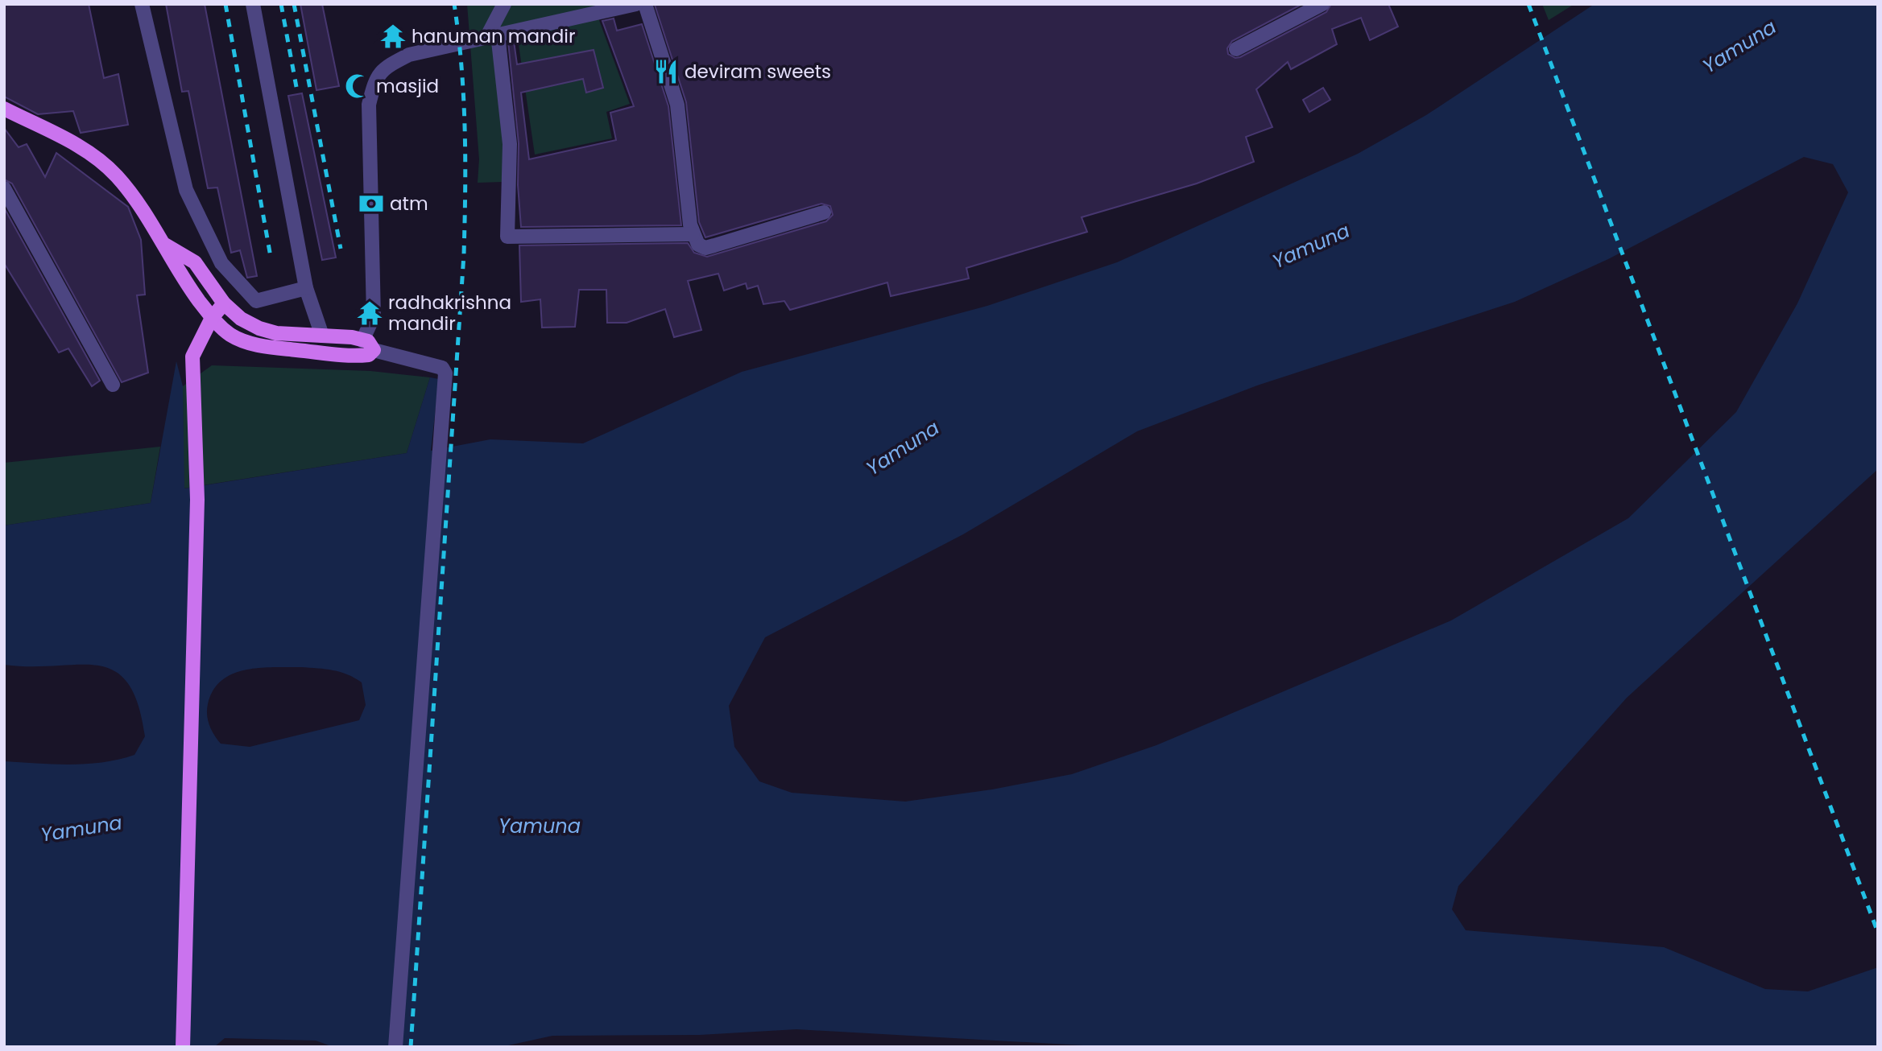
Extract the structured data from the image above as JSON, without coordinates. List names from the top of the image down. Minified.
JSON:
{"water":["Yamuna"],"places":{"temple":["hanuman mandir","radhakrishna mandir"],"restaurant":["deviram sweets"],"mosque":["masjid"],"bank":["atm"]}}
